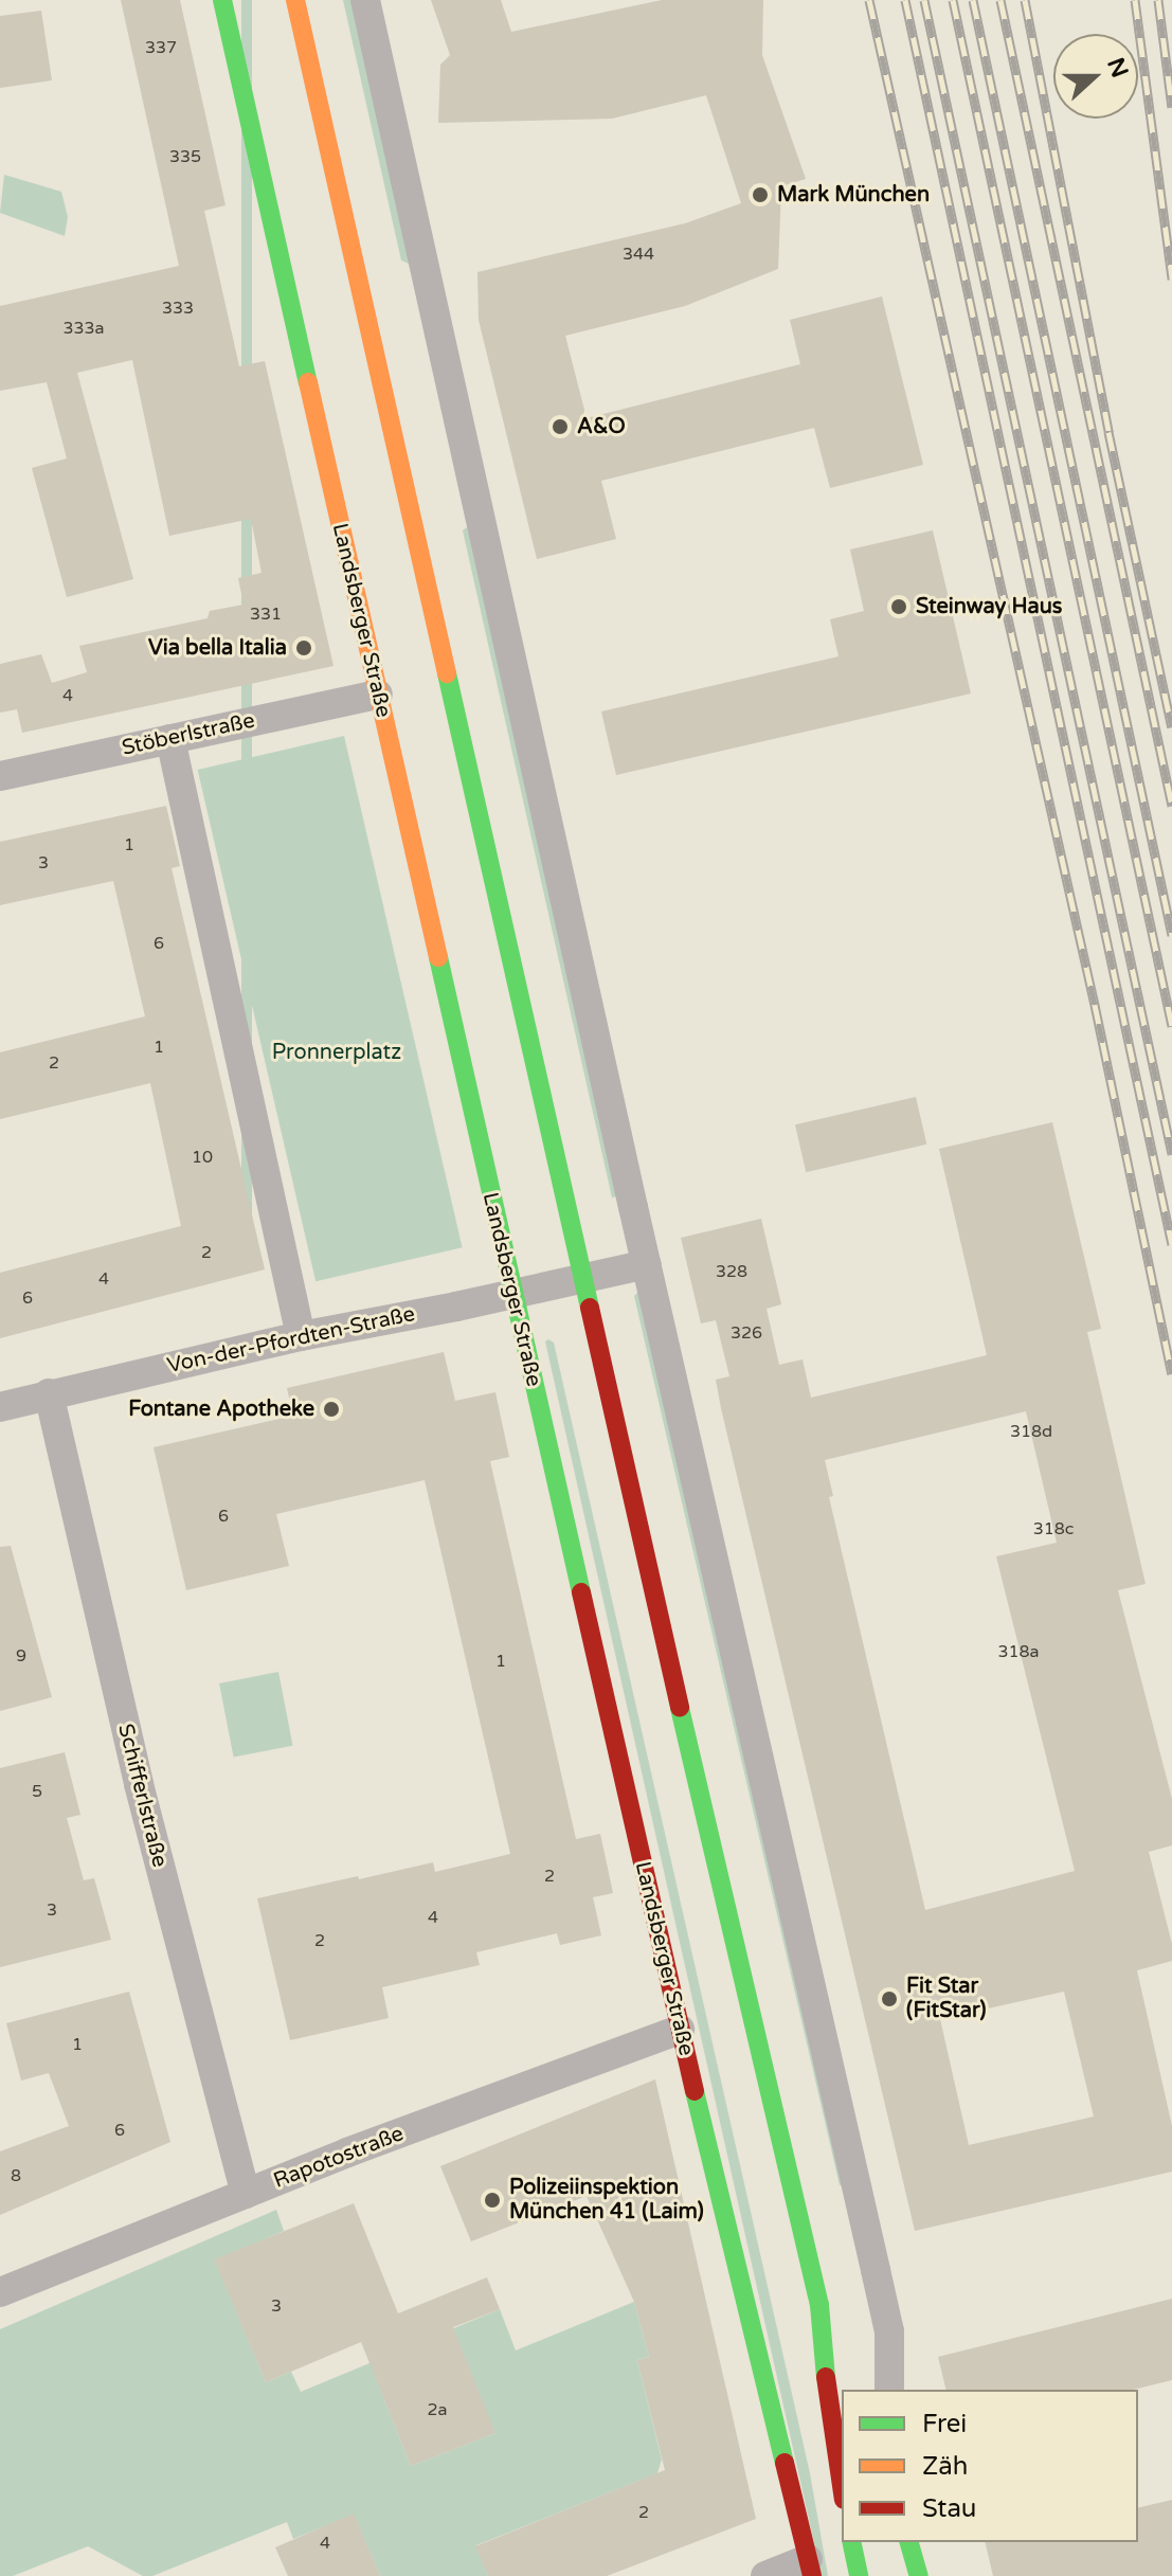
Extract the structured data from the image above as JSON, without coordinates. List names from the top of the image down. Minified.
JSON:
{"streets":{"main road":["Landsberger Straße"],"street":["Stöberlstraße","Von-der-Pfordten-Straße","Schifferlstraße","Rapotostraße"]},"crossings":[["Landsberger Straße","Stöberlstraße"],["Landsberger Straße","Von-der-Pfordten-Straße"],["Landsberger Straße","Rapotostraße"],["Von-der-Pfordten-Straße","Schifferlstraße"],["Schifferlstraße","Rapotostraße"]],"parks":["Pronnerplatz"],"places":["Mark München","A&O","Steinway Haus","Via bella Italia","Fontane Apotheke","Fit Star (FitStar)","Polizeiinspektion München 41 (Laim)"],"house_numbers":["337","335","344","333","333a","331","4","1","3","6","1","2","10","2","328","4","6","326","318d","6","318c","318a","9","1","5","2","3","4","2","1","6","8","3","2a","2","4"],"legend":["Frei","Zäh","Stau"],"north":"right"}
